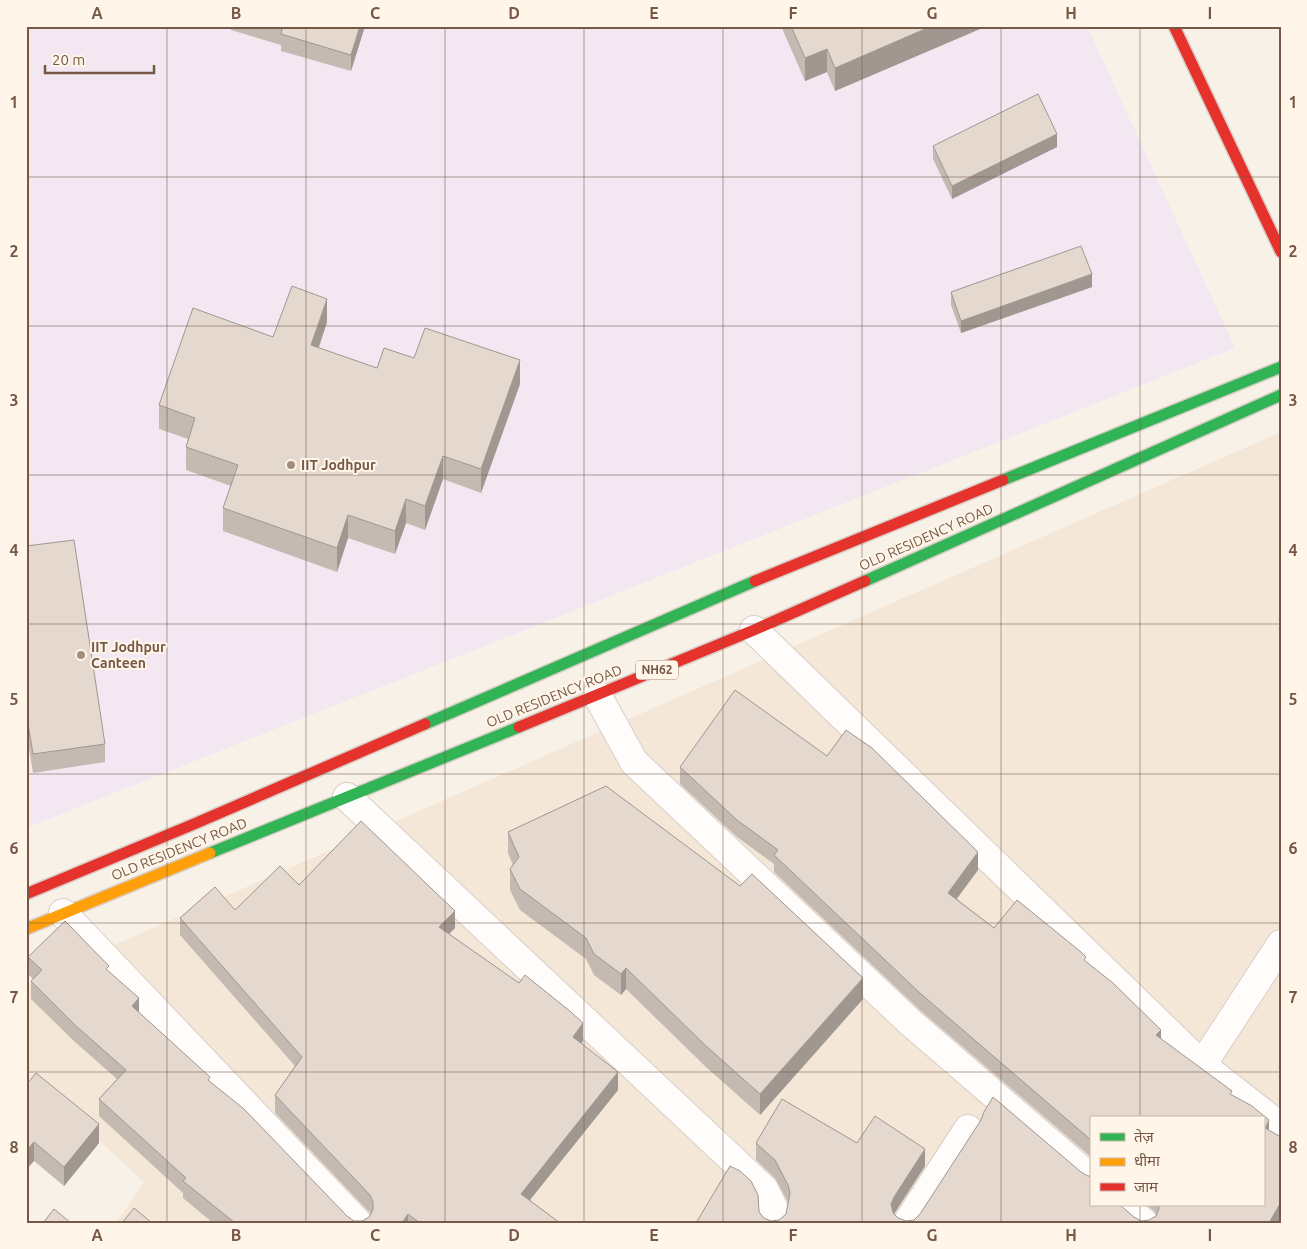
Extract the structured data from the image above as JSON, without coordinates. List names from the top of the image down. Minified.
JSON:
{"streets":{"main road":["OLD RESIDENCY ROAD","NH62"]},"places":["IIT Jodhpur","IIT Jodhpur Canteen"],"legend":["तेज़","धीमा","जाम"],"scale_bar":"20 m","grid":{"columns":["A","B","C","D","E","F","G","H","I"],"rows":["1","2","3","4","5","6","7","8"]}}
